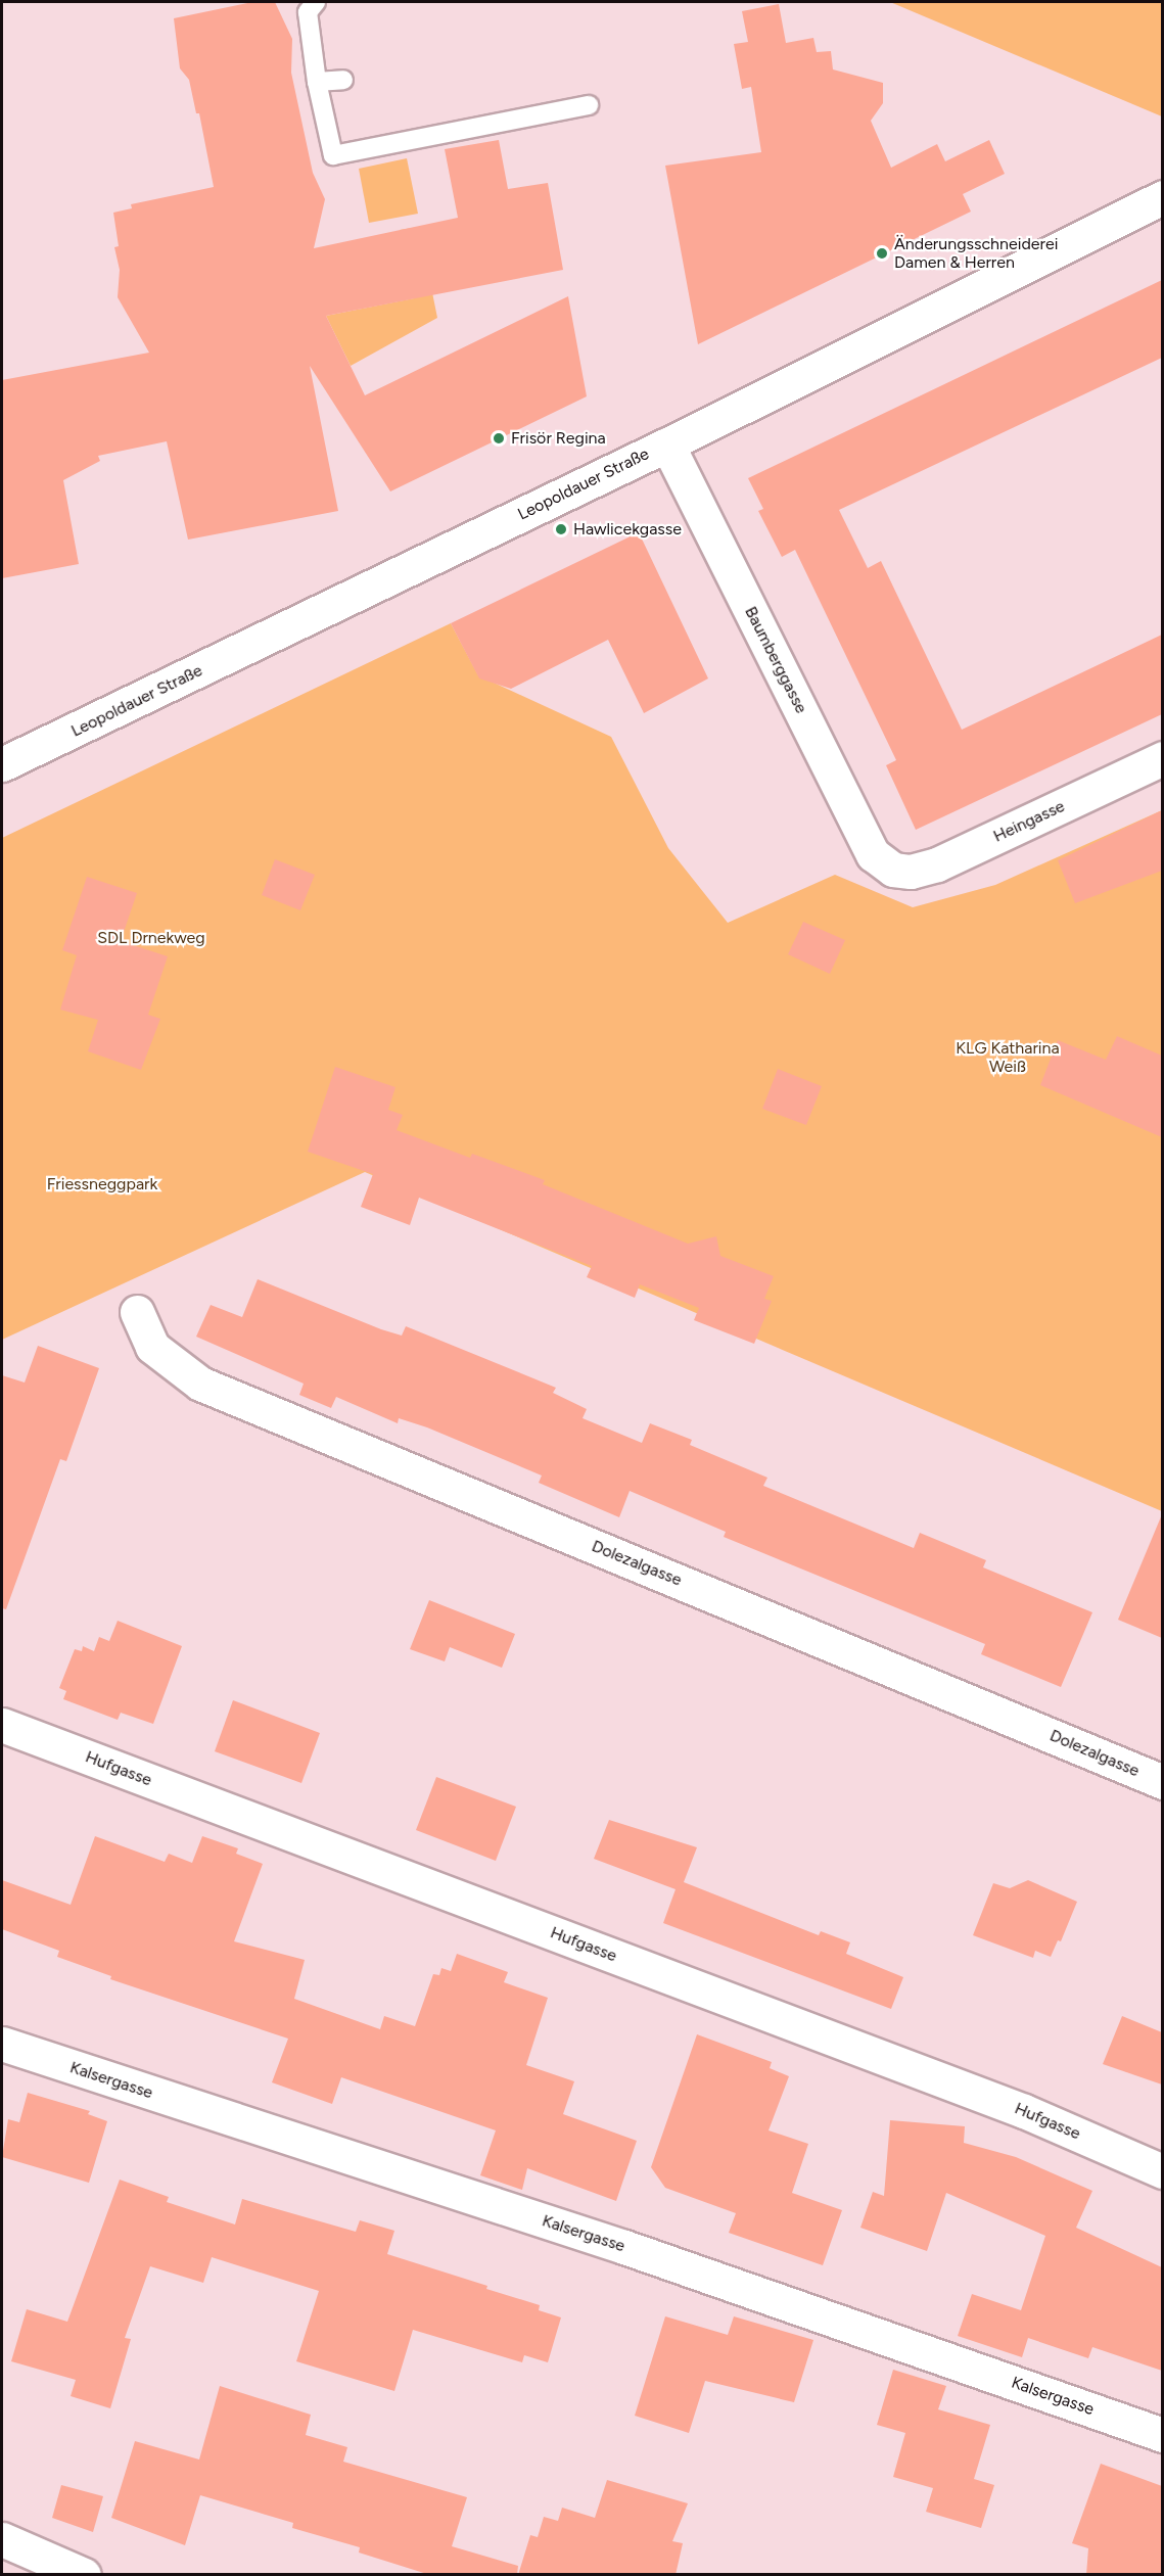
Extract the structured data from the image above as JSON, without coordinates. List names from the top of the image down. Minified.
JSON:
{"streets":{"street":["Leopoldauer Straße","Baumberggasse","Heingasse","Dolezalgasse","Hufgasse","Kalsergasse"]},"crossings":[["Leopoldauer Straße","Baumberggasse"],["Baumberggasse","Heingasse"]],"parks":["SDL Drnekweg","KLG Katharina Weiß","Friessneggpark"],"places":["Änderungsschneiderei Damen & Herren","Frisör Regina","Hawlicekgasse"]}
